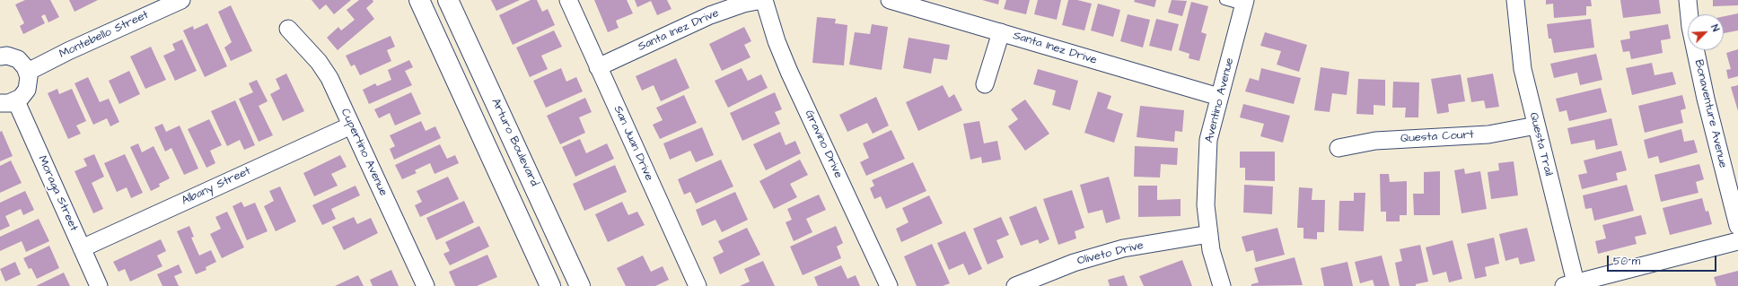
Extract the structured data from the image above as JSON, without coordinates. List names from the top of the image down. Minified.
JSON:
{"streets":{"street":["Santa Inez Drive","Montebello Street","Aventino Avenue","Bonaventure Avenue","Questa Court","Arturo Boulevard","San Juan Drive","Gravino Drive","Questa Trail","Cupertino Avenue","Albany Street","Moraga Street","Oliveto Drive"]},"crossings":[["Santa Inez Drive","Aventino Avenue"],["Santa Inez Drive","San Juan Drive"],["Santa Inez Drive","Gravino Drive"],["Aventino Avenue","Oliveto Drive"],["Questa Court","Questa Trail"],["Cupertino Avenue","Albany Street"],["Albany Street","Moraga Street"]],"scale_bar":"50 m","north":"top right"}
